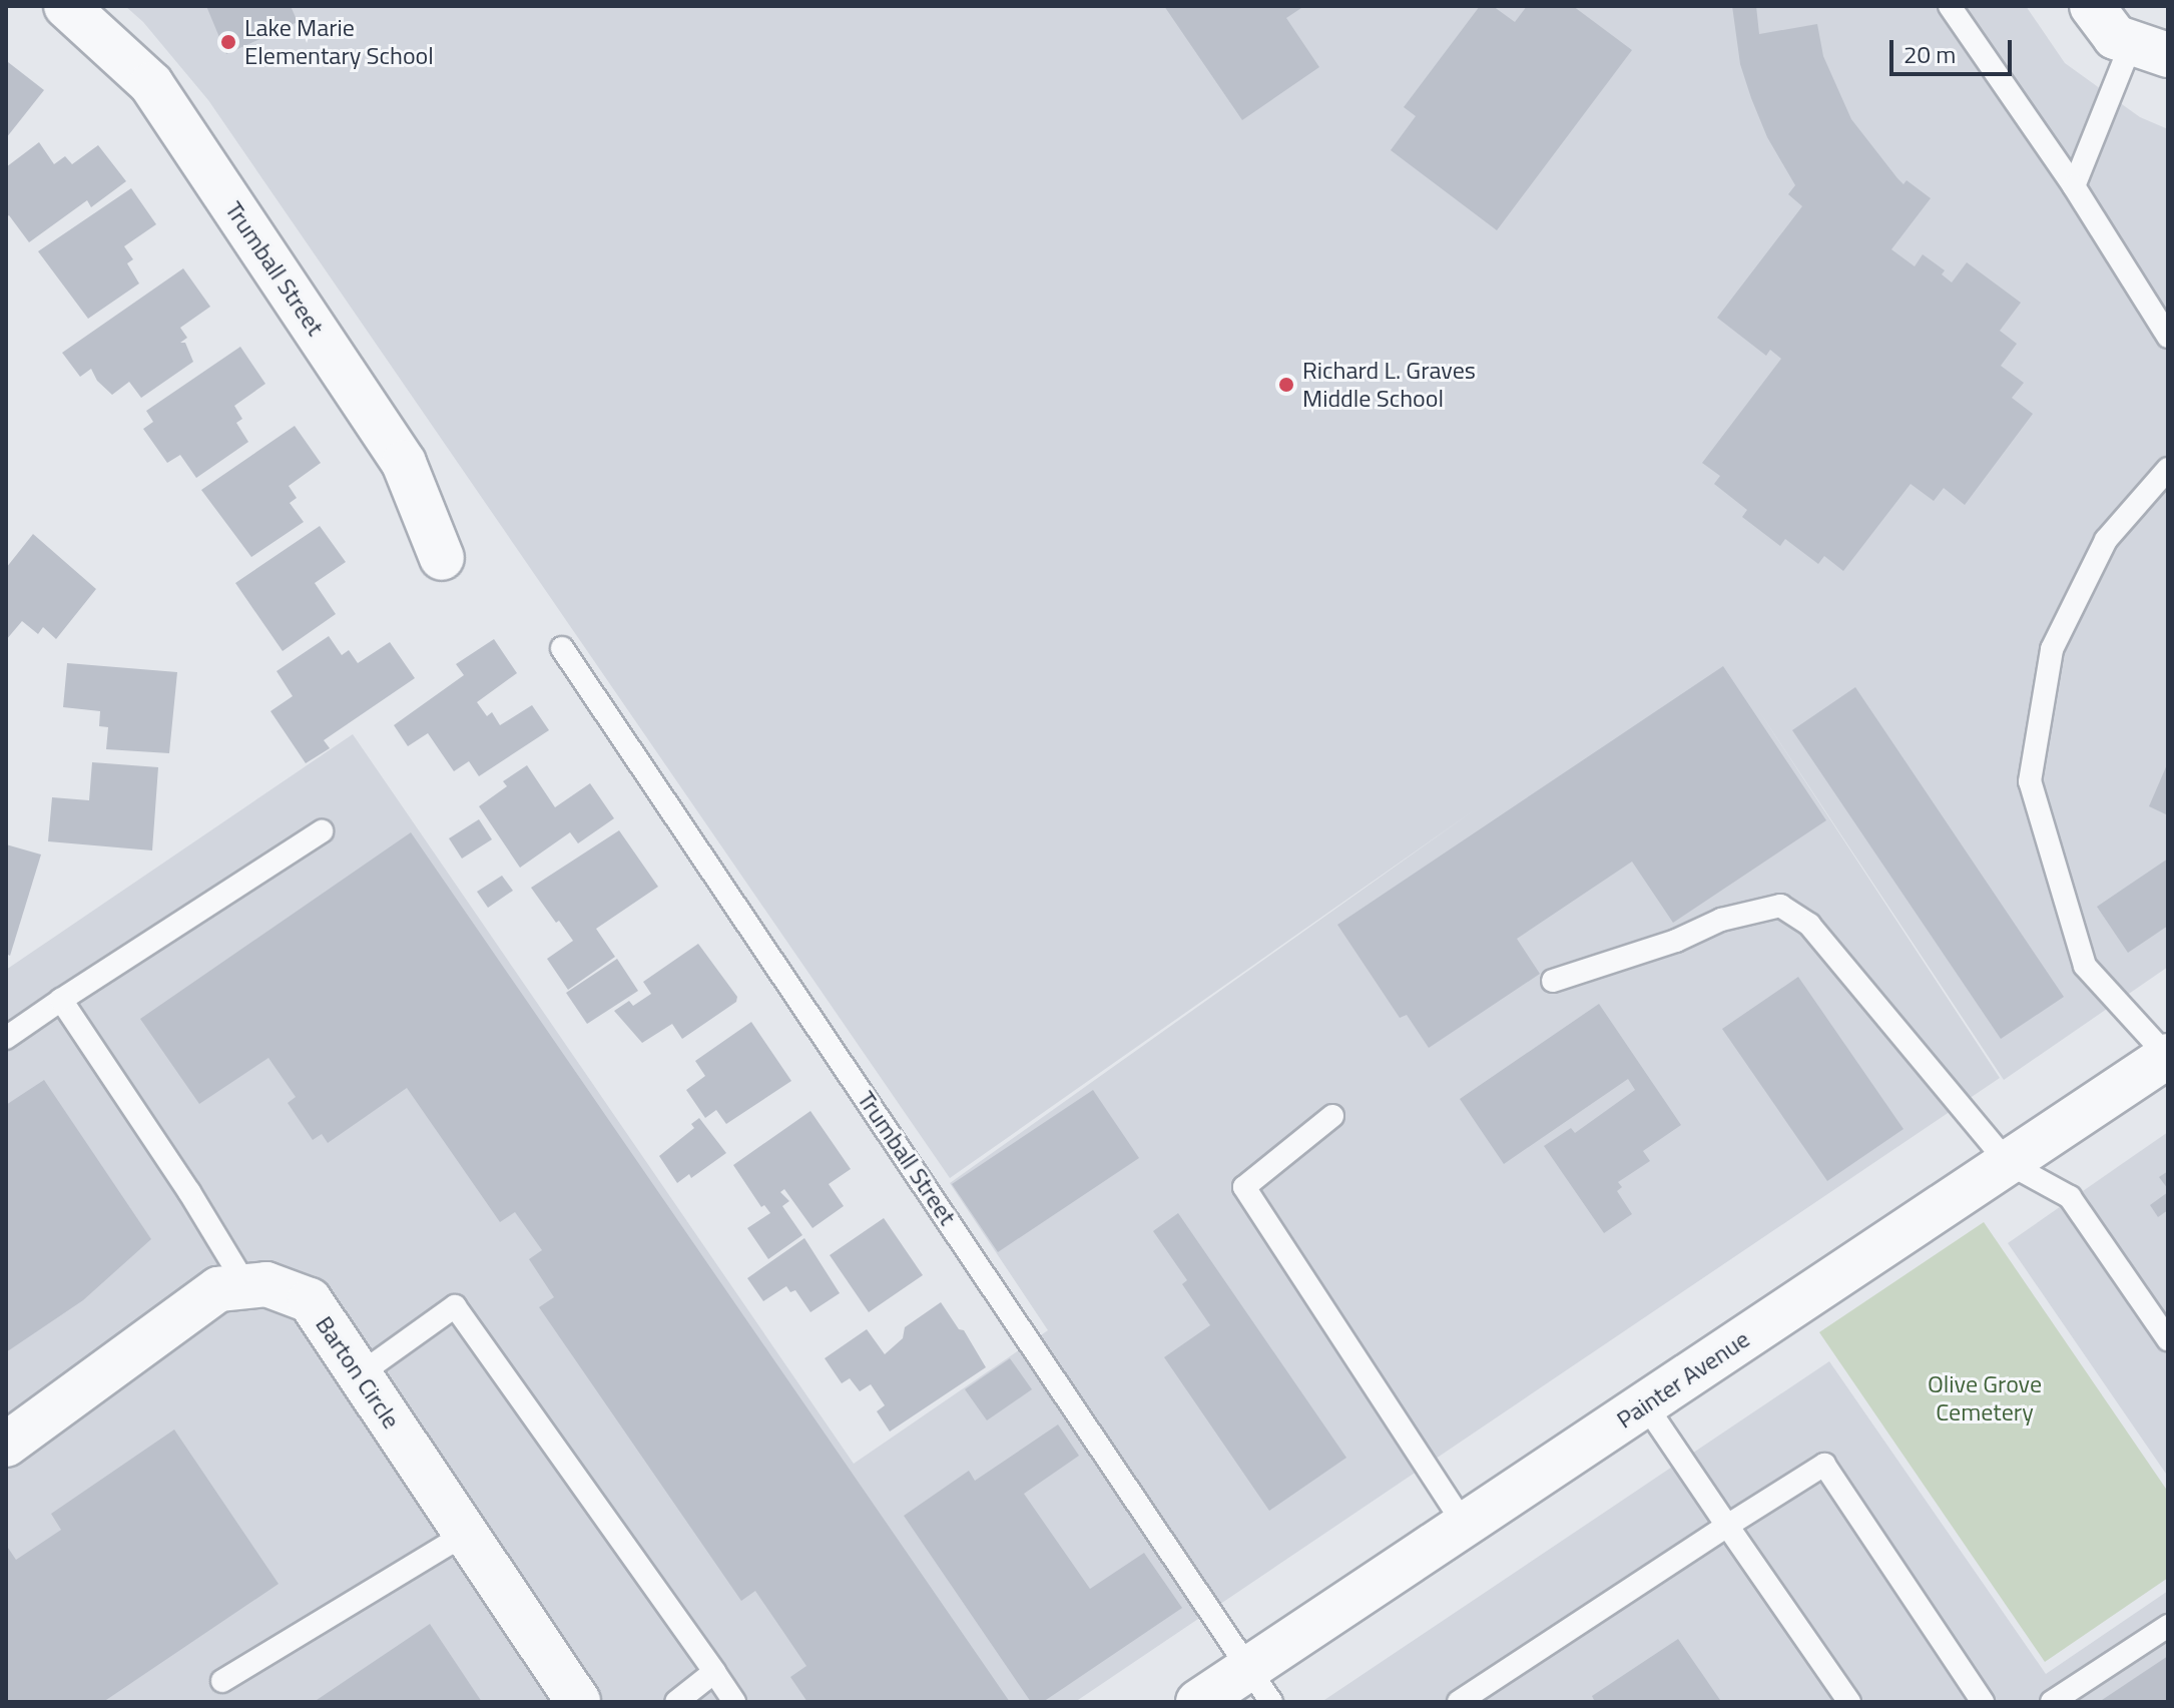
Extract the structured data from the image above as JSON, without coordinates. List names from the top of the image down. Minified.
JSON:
{"streets":{"street":["Trumball Street","Barton Circle","Painter Avenue"]},"crossings":[["Trumball Street","Painter Avenue"]],"parks":["Olive Grove Cemetery"],"places":["Lake Marie Elementary School","Richard L. Graves Middle School"],"scale_bar":"20 m"}
